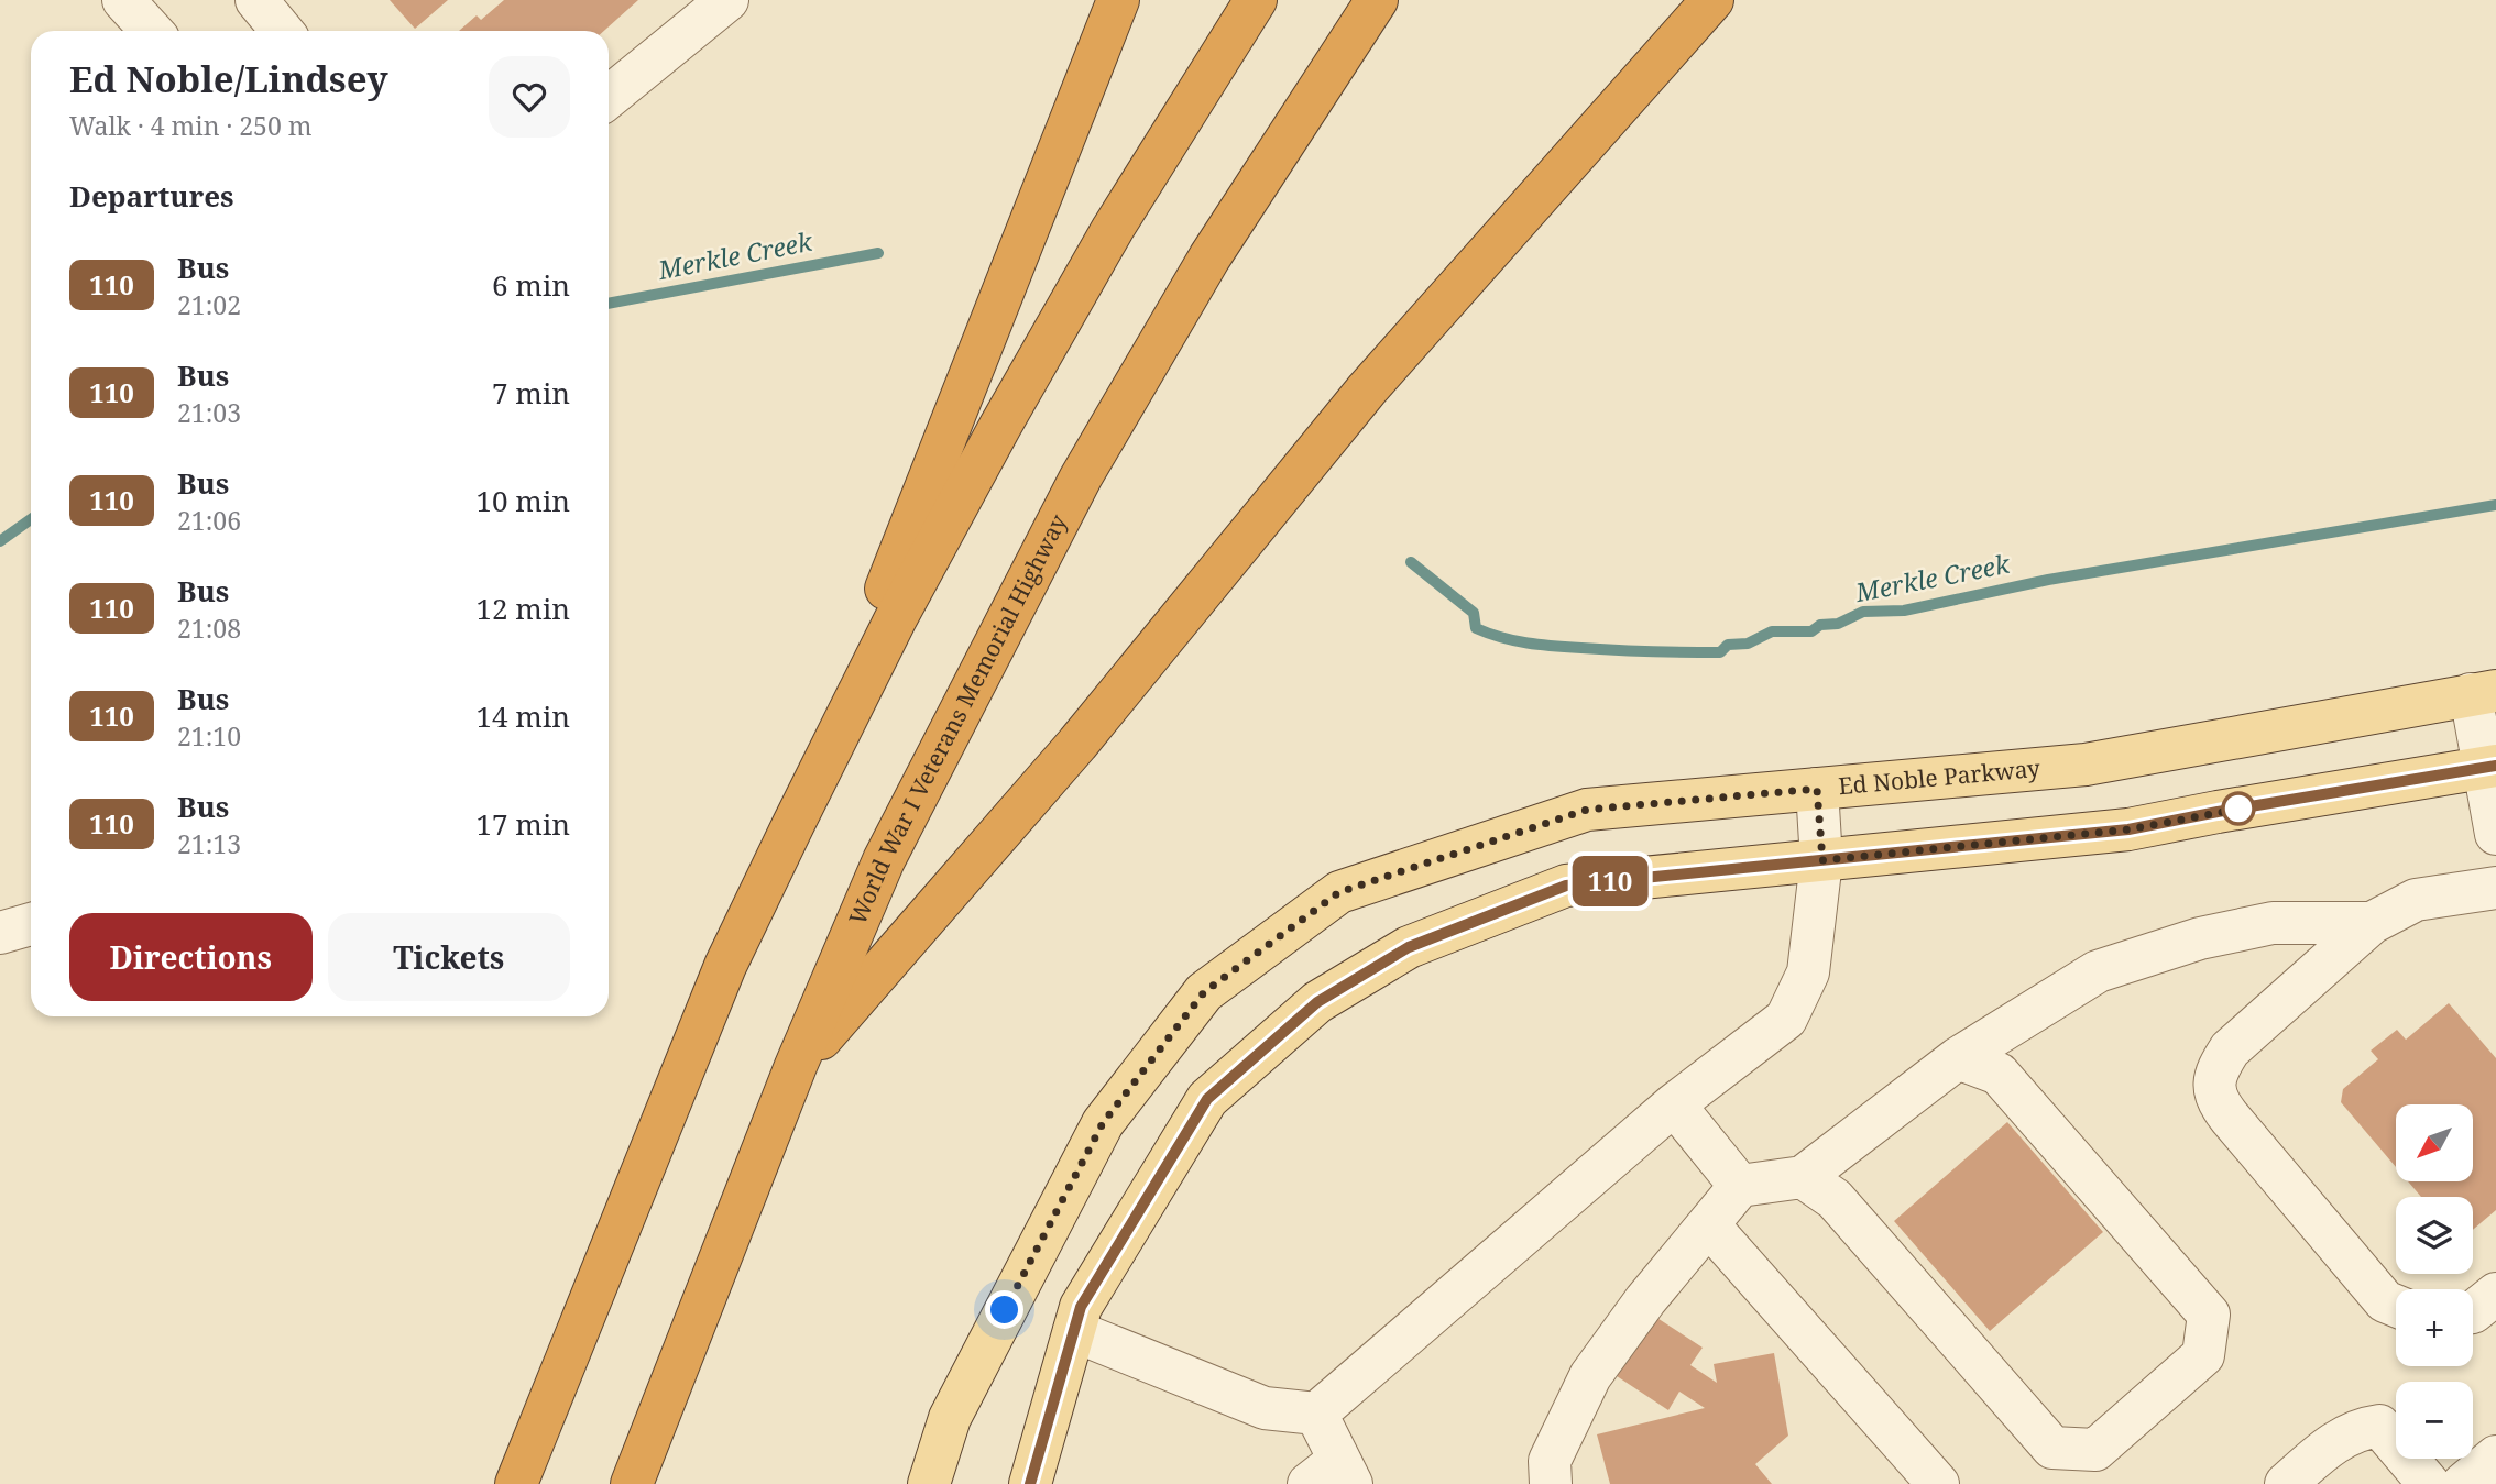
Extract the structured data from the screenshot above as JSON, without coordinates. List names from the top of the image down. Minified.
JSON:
{"streets":{"highway":["World War I Veterans Memorial Highway"],"main road":["Ed Noble Parkway"]},"water":["Merkle Creek"],"lines":["bus line 110"],"north":"bottom left","page":{"on_map":"110","heading":[["Ed Noble/Lindsey","Walk · 4 min · 250 m"],"Departures"],"list":[{"mark":"110","name":"Bus","note":"21:02","value":"6 min"},{"mark":"110","name":"Bus","note":"21:03","value":"7 min"},{"mark":"110","name":"Bus","note":"21:06","value":"10 min"},{"mark":"110","name":"Bus","note":"21:08","value":"12 min"},{"mark":"110","name":"Bus","note":"21:10","value":"14 min"},{"mark":"110","name":"Bus","note":"21:13","value":"17 min"}],"buttons":["Directions","Tickets"],"map_buttons":["+","−"]}}
